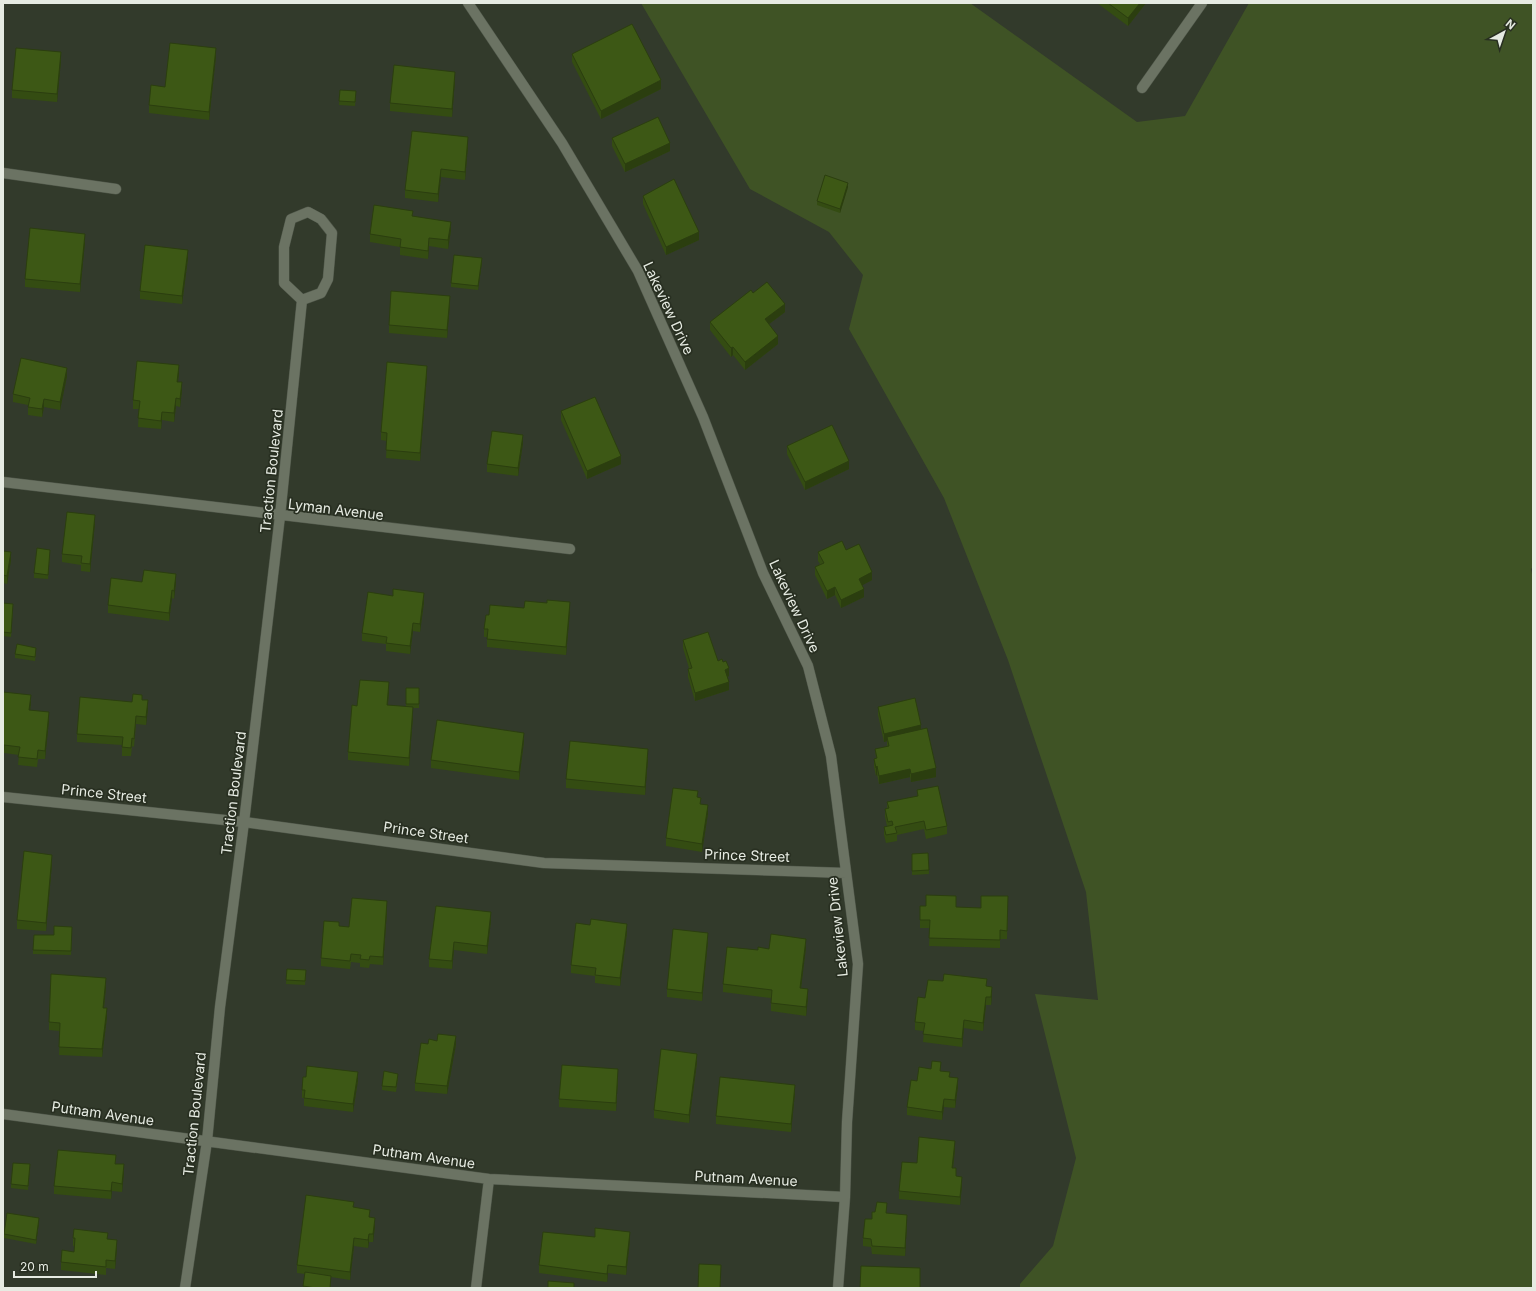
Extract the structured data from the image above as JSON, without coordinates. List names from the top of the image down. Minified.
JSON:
{"streets":{"street":["Lakeview Drive","Traction Boulevard","Lyman Avenue","Prince Street","Putnam Avenue"]},"crossings":[["Lakeview Drive","Prince Street"],["Lakeview Drive","Putnam Avenue"],["Traction Boulevard","Lyman Avenue"],["Traction Boulevard","Prince Street"],["Traction Boulevard","Putnam Avenue"]],"scale_bar":"20 m","north":"top right"}
